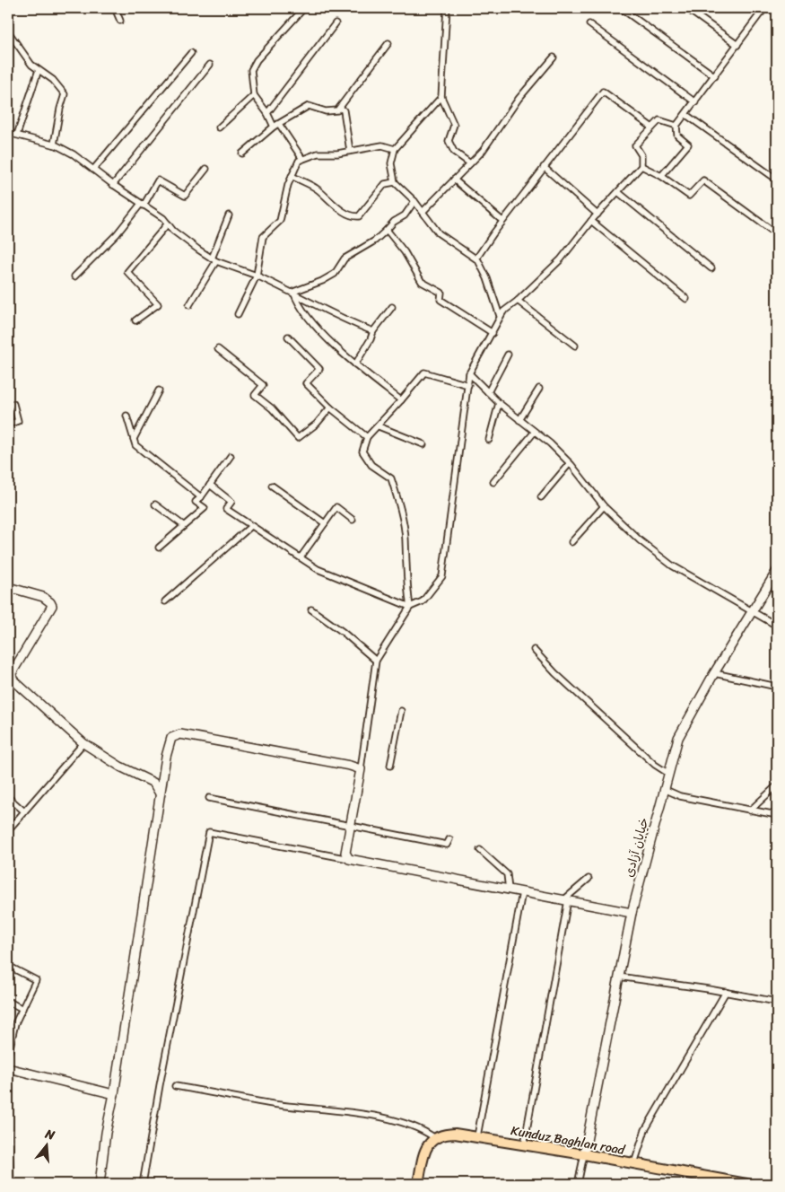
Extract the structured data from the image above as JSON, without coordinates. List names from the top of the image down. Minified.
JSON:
{"streets":{"highway":["Kunduz Baghlan road"],"street":["خیابان آزادی"]},"crossings":[["خیابان آزادی","Kunduz Baghlan road"]],"north":"top"}
